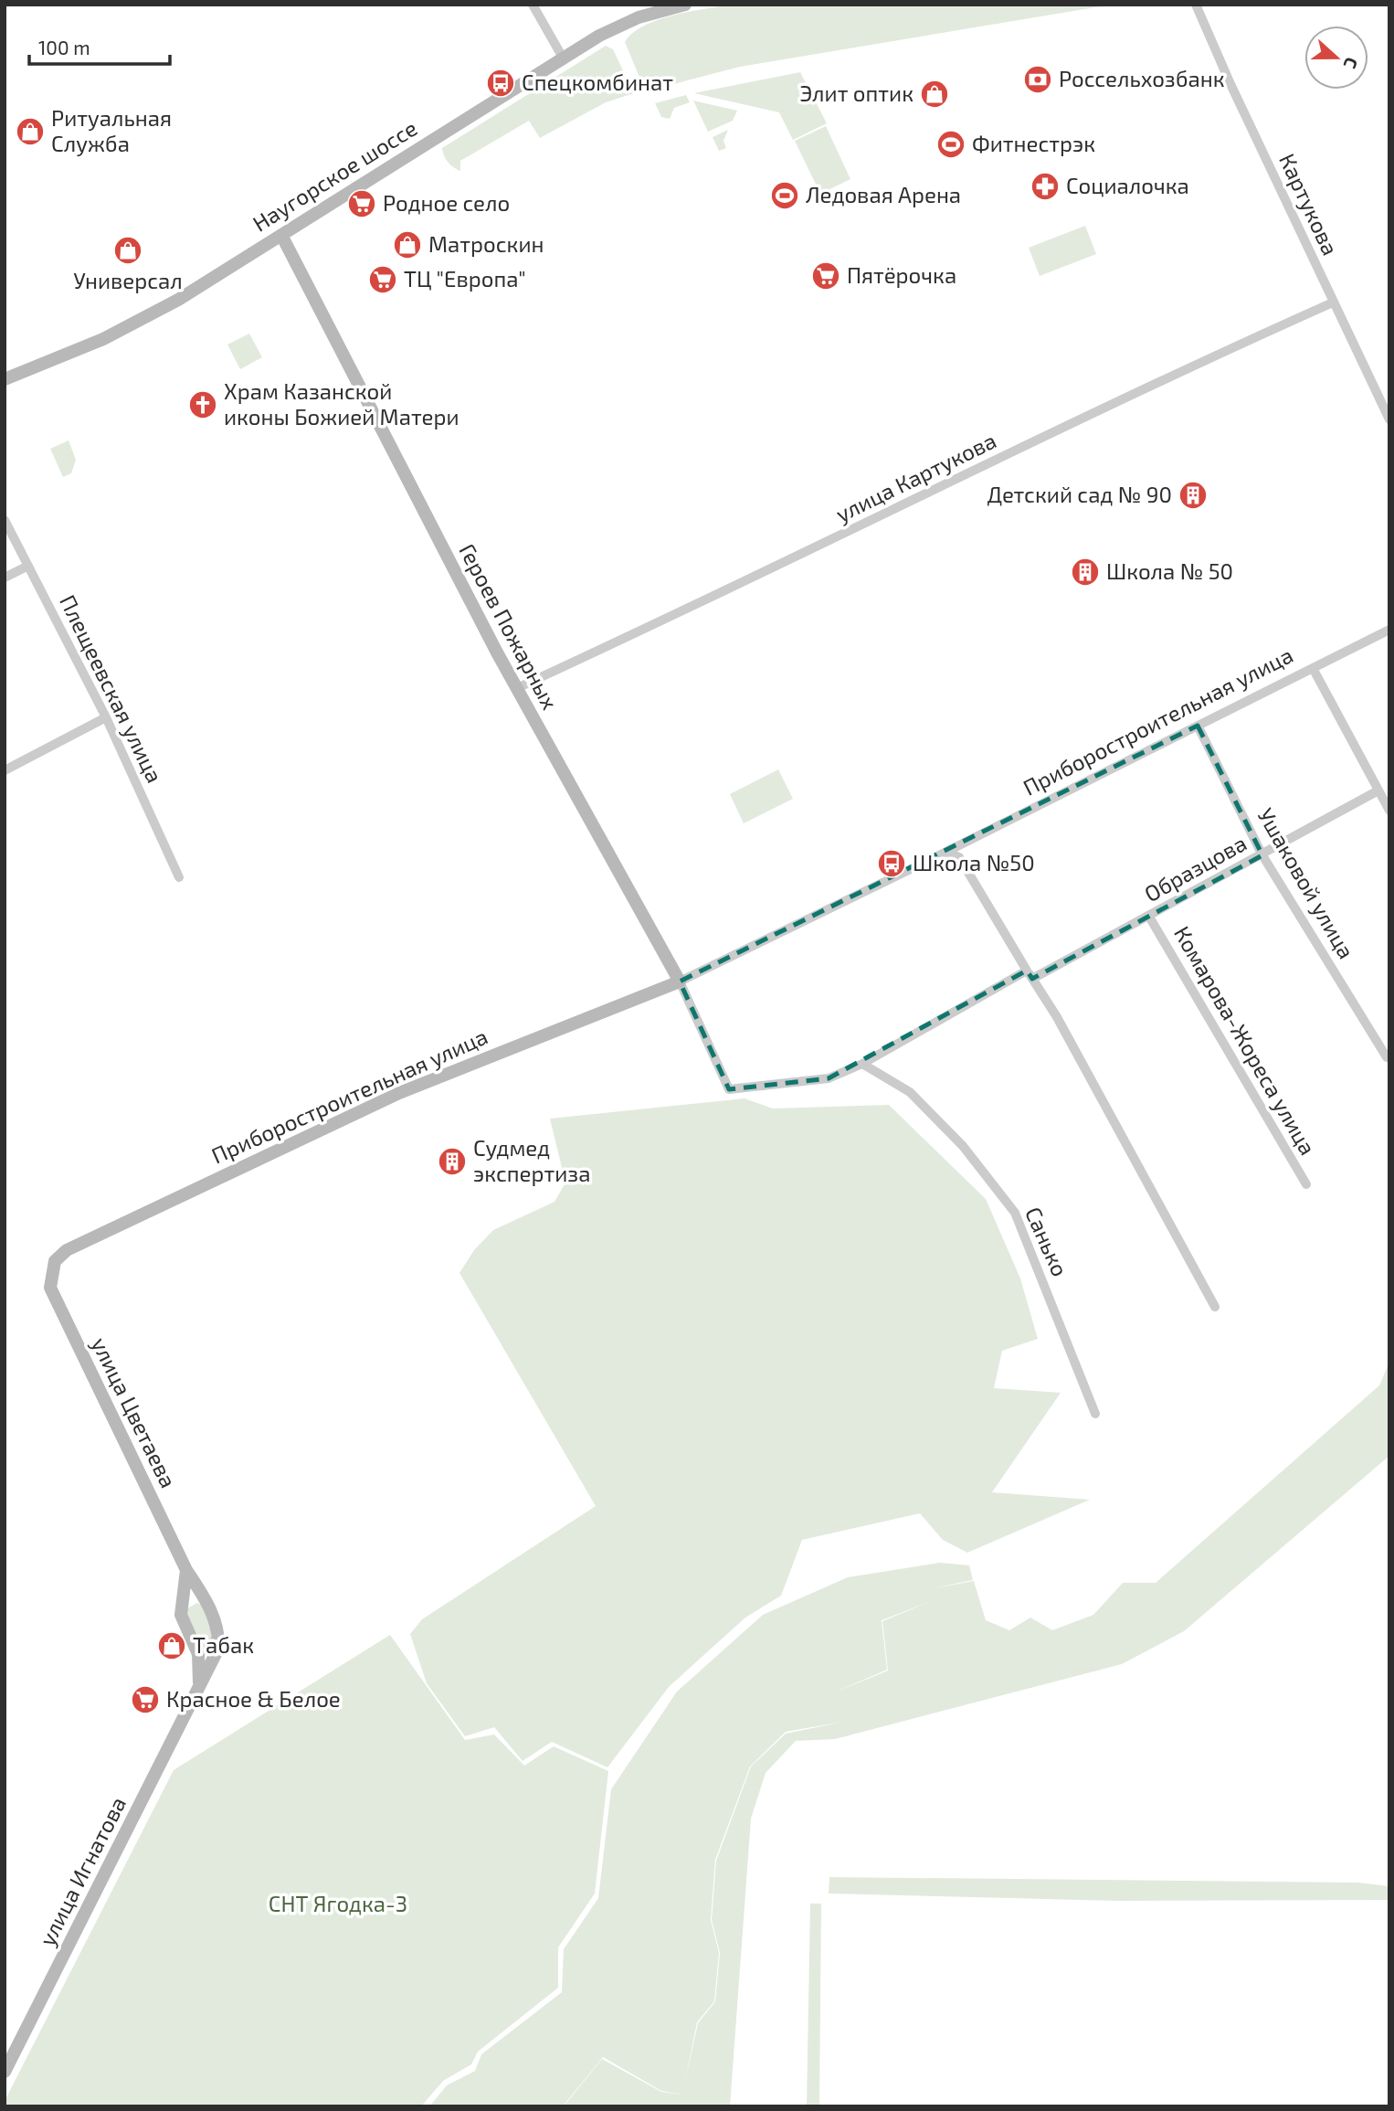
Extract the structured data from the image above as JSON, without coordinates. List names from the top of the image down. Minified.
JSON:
{"streets":{"main road":["Наугорское шоссе","Героев Пожарных","Приборостроительная улица","улица Цветаева","улица Игнатова"],"street":["Картукова","улица Картукова","Плещеевская улица","Образцова","Ушаковой улица","Комарова-Жореса улица","Санько"]},"crossings":[["Наугорское шоссе","Героев Пожарных"],["Картукова","улица Картукова"],["улица Картукова","Героев Пожарных"],["Героев Пожарных","Приборостроительная улица"],["Приборостроительная улица","Ушаковой улица"],["Приборостроительная улица","улица Цветаева"],["Образцова","Ушаковой улица"],["Образцова","Комарова-Жореса улица"],["улица Цветаева","улица Игнатова"]],"parks":["СНТ Ягодка-3"],"places":{"bank":["Россельхозбанк"],"bus stop":["Спецкомбинат","Школа №50"],"shop":["Элит оптик","Ритуальная Служба","Матроскин","Универсал","Табак"],"sports":["Фитнестрэк","Ледовая Арена"],"pharmacy":["Социалочка"],"supermarket":["Родное село","Пятёрочка","ТЦ \"Европа\"","Красное & Белое"],"church":["Храм Казанской иконы Божией Матери"],"building":["Детский сад № 90","Школа № 50","Судмед экспертиза"]},"scale_bar":"100 m","north":"right"}
